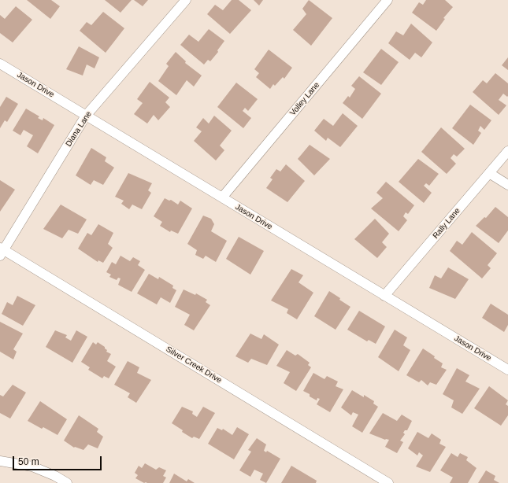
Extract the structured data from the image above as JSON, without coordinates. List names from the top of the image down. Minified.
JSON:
{"streets":{"street":["Jason Drive","Volley Lane","Diana Lane","Rally Lane","Silver Creek Drive"]},"crossings":[["Jason Drive","Volley Lane"],["Jason Drive","Diana Lane"],["Jason Drive","Rally Lane"],["Diana Lane","Silver Creek Drive"]],"scale_bar":"50 m"}
